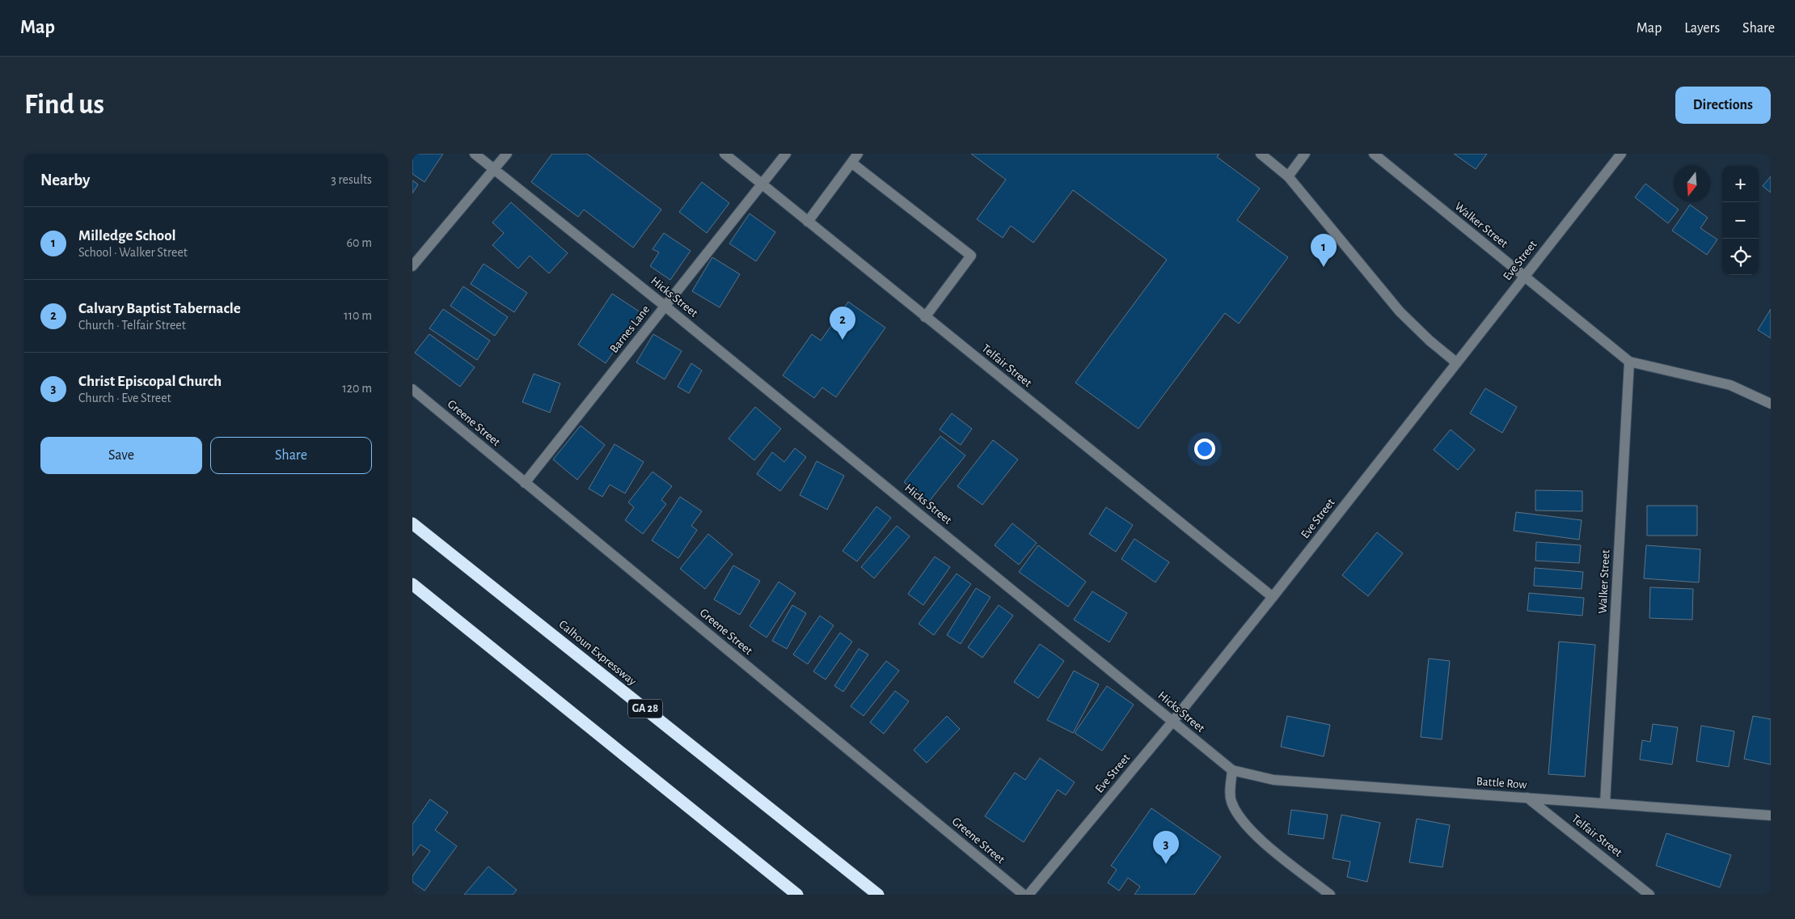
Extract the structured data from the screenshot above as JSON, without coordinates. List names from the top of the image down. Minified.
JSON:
{"streets":{"highway":["Calhoun Expressway","GA 28"],"street":["Walker Street","Eve Street","Hicks Street","Barnes Lane","Telfair Street","Greene Street","Battle Row"]},"crossings":[["Walker Street","Eve Street"],["Walker Street","Battle Row"],["Eve Street","Hicks Street"],["Eve Street","Telfair Street"],["Hicks Street","Barnes Lane"],["Hicks Street","Battle Row"],["Barnes Lane","Telfair Street"],["Barnes Lane","Greene Street"],["Telfair Street","Battle Row"]],"north":"bottom","page":{"header":"Map","nav":["Map","Layers","Share"],"buttons":["Directions",["Save","Share"]],"title":"Find us","heading":["Nearby","3 results"],"map_buttons":["+","−"],"list":[{"mark":"1","name":"Milledge School","note":"School · Walker Street","value":"60 m"},{"mark":"2","name":"Calvary Baptist Tabernacle","note":"Church · Telfair Street","value":"110 m"},{"mark":"3","name":"Christ Episcopal Church","note":"Church · Eve Street","value":"120 m"}],"pins":["1","2","3"]}}
